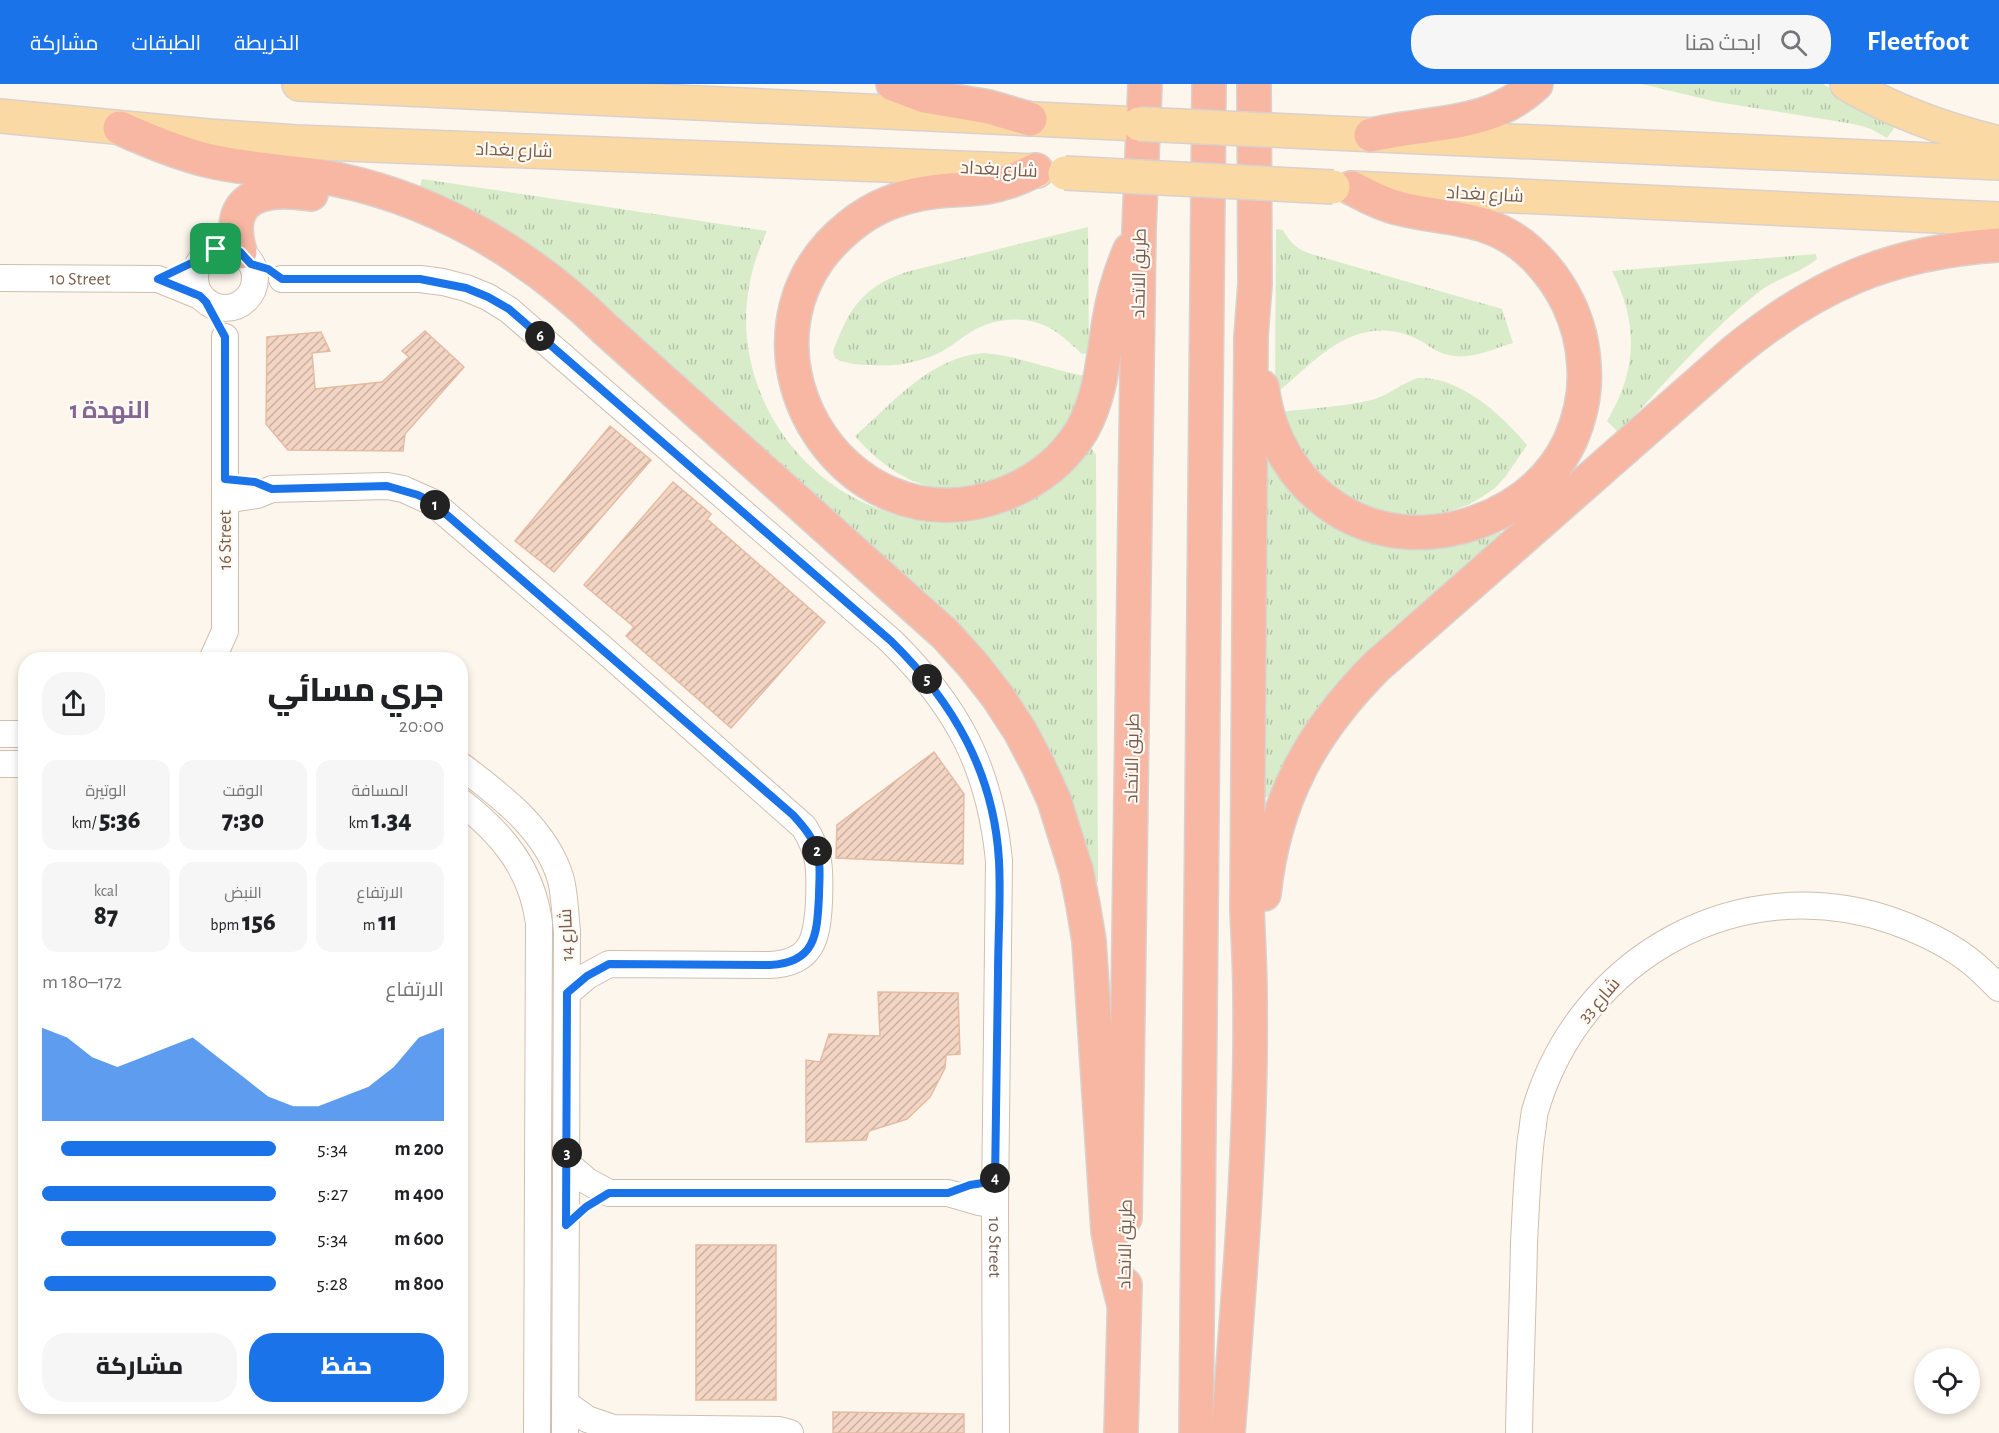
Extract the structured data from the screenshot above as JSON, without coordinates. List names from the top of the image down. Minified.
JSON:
{"streets":{"highway":["طريق الاتحاد"],"main road":["شارع بغداد"],"street":["10 Street","16 Street","شارع 14","شارع 33"]},"districts":["النهدة 1"],"page":{"header":"Fleetfoot","search":"ابحث هنا","nav":["الخريطة","الطبقات","مشاركة"],"pins":["6","1","5","2","3","4"],"heading":["جري مسائي","20:00"],"stats":[["المسافة","1.34 km"],["الوقت","7:30"],["الوتيرة","5:36 /km"],["الارتفاع","11 m"],["النبض","156 bpm"],["kcal","87"]],"chart":["الارتفاع","172–180 m"],"list":[{"name":"200 m","note":"5:34"},{"name":"400 m","note":"5:27"},{"name":"600 m","note":"5:34"},{"name":"800 m","note":"5:28"}],"buttons":["حفظ","مشاركة"]}}
